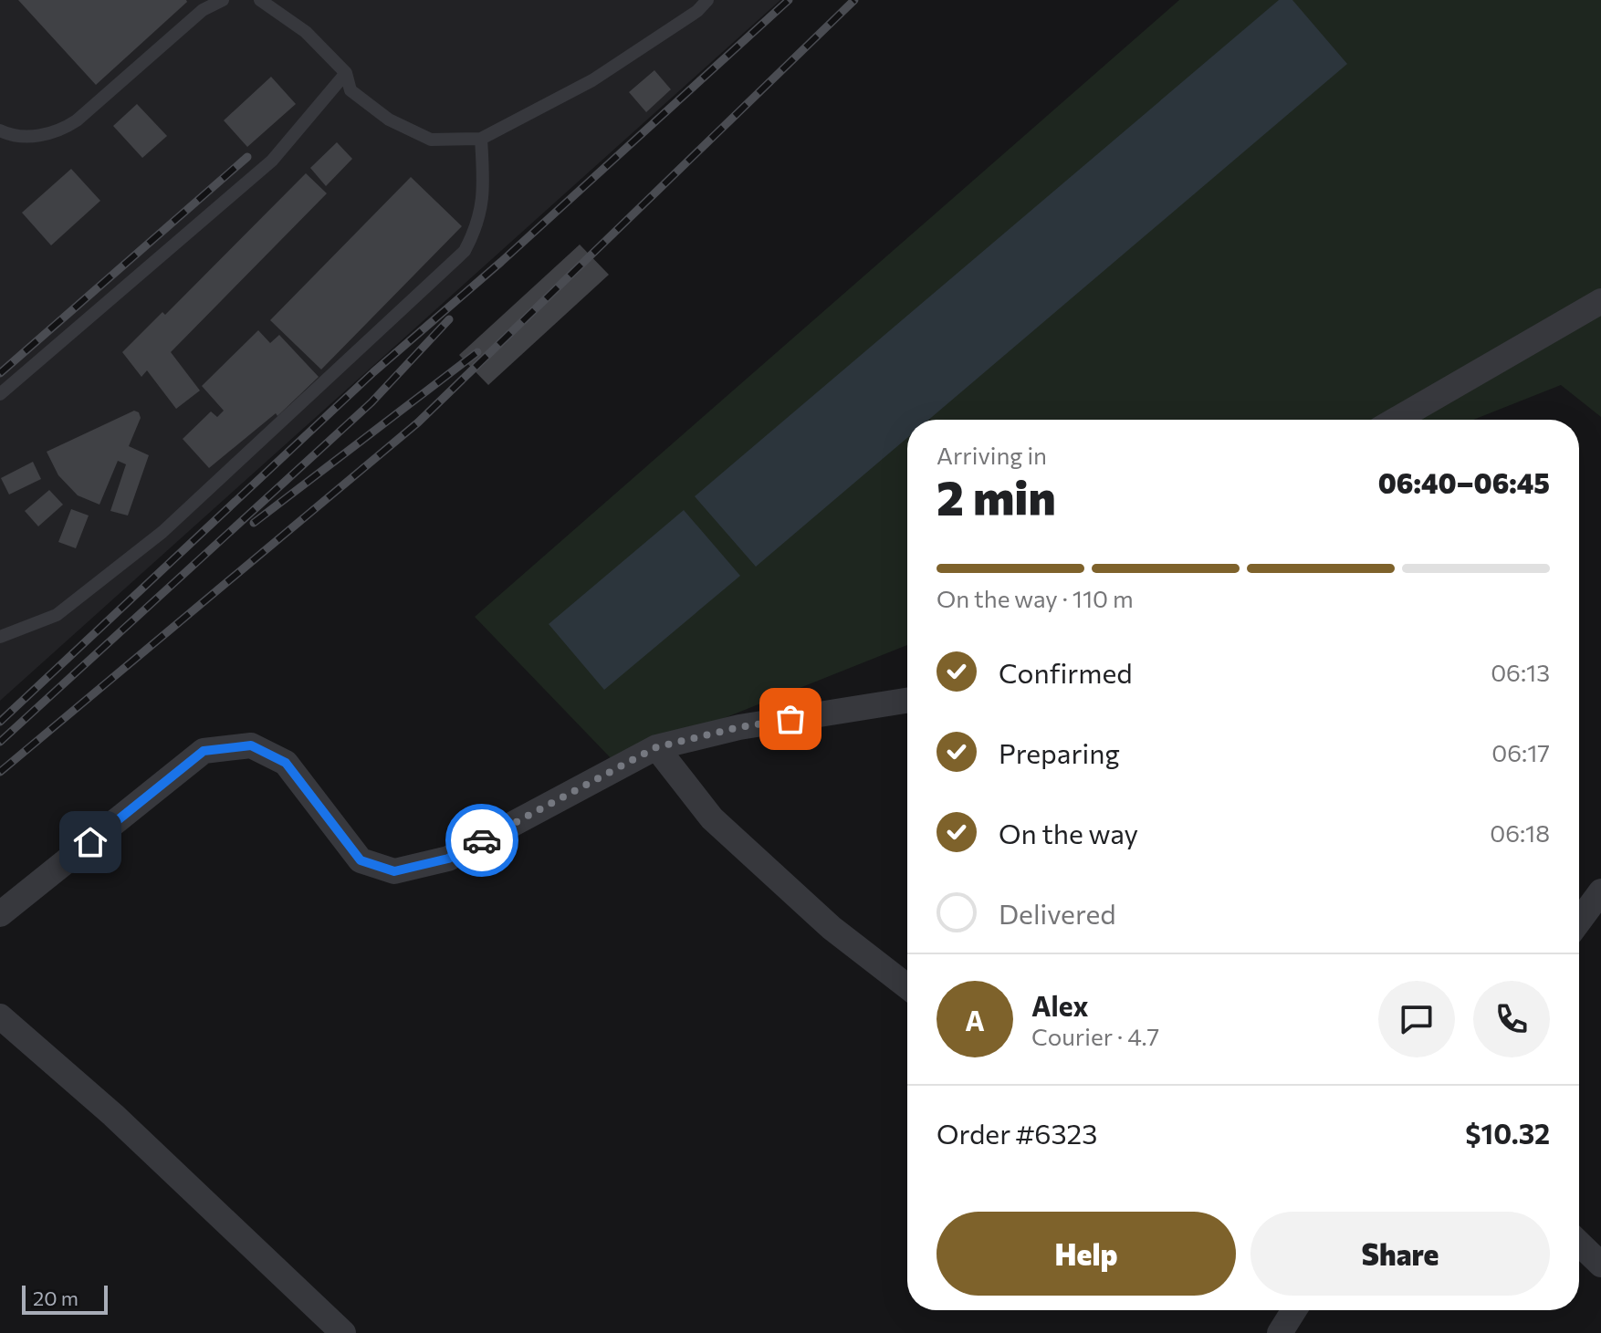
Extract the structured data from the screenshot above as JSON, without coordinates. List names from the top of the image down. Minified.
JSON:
{"scale_bar":"20 m","page":{"heading":["2 min","Arriving in","06:40–06:45"],"panel":["Alex","Courier · 4.7","Order #6323","$10.32"],"bar":"On the way · 110 m","list":[["Confirmed","06:13"],["Preparing","06:17"],["On the way","06:18"],"Delivered"],"round":"A","buttons":["Help","Share"],"scale":"20 m"}}
